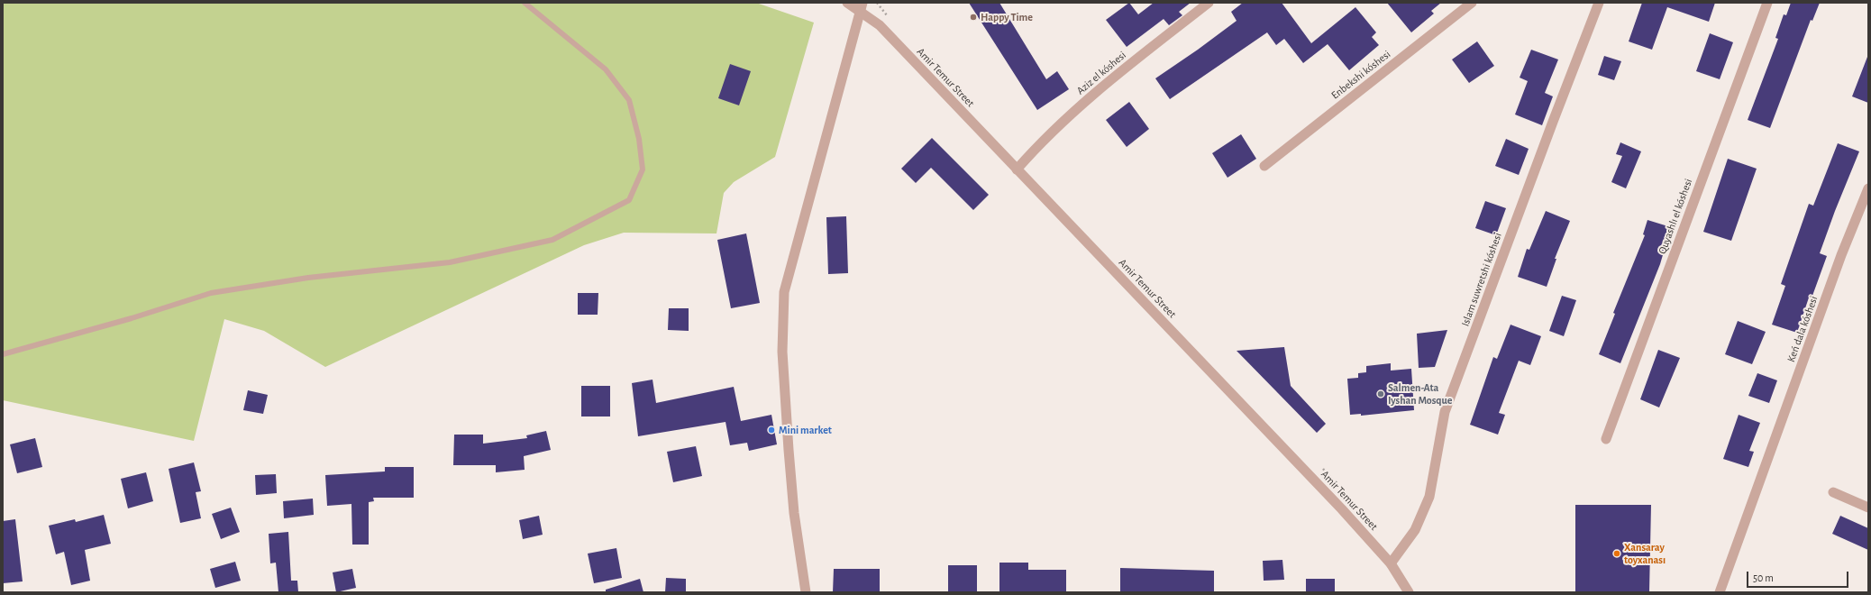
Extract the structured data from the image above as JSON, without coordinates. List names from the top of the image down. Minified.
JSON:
{"streets":{"street":["Aziz el kóshesi","Enbekshi kóshesi","Amir Temur Street","Quyashlı el kóshesi","Islam suwretshi kóshesi","Keń dala kóshesi"]},"crossings":[["Aziz el kóshesi","Amir Temur Street"],["Amir Temur Street","Islam suwretshi kóshesi"]],"places":["Happy Time","Salmen-Ata Iyshan Mosque","Mini market","Xansaray toyxanası"],"scale_bar":"50 m"}
